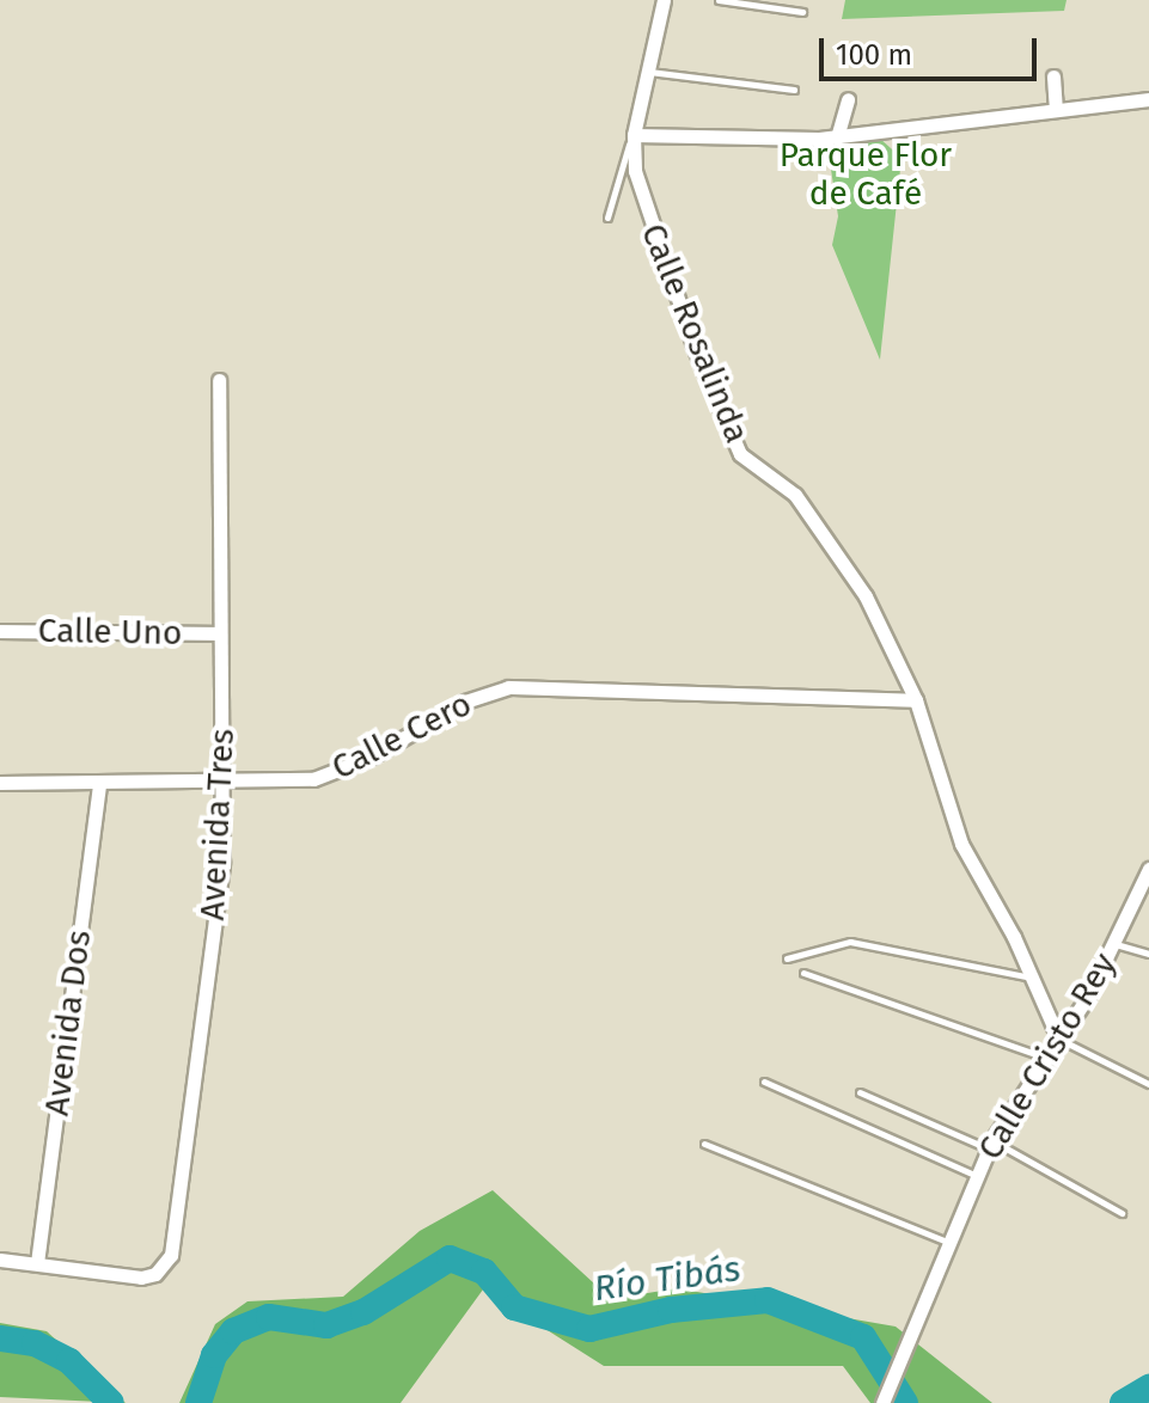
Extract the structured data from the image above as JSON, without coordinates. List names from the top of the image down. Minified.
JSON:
{"streets":{"street":["Calle Rosalinda","Calle Uno","Calle Cero","Avenida Tres","Avenida Dos","Calle Cristo Rey"]},"crossings":[["Calle Rosalinda","Calle Cero"],["Calle Rosalinda","Calle Cristo Rey"],["Calle Uno","Avenida Tres"],["Calle Cero","Avenida Tres"],["Calle Cero","Avenida Dos"],["Avenida Tres","Avenida Dos"]],"water":["Río Tibás"],"parks":["Parque Flor de Café"],"scale_bar":"100 m"}
